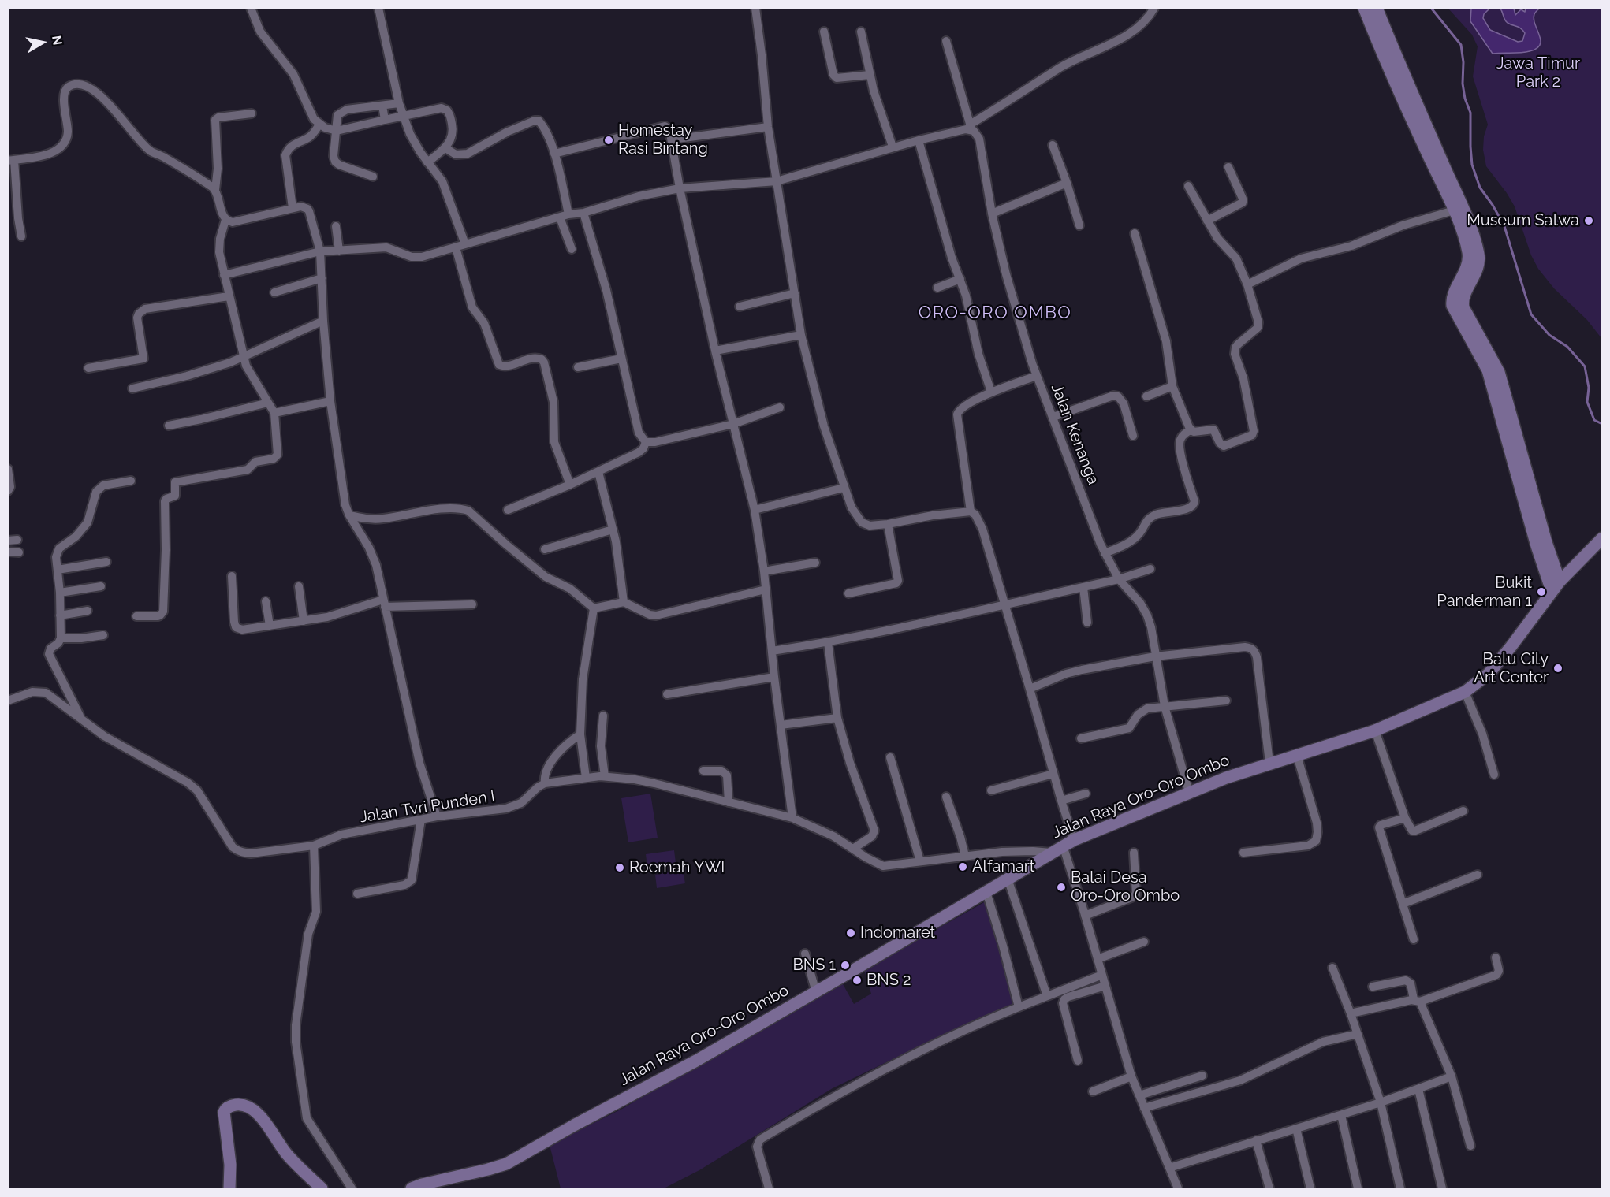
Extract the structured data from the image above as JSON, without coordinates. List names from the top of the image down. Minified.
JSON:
{"streets":{"main road":["Jalan Raya Oro-Oro Ombo"],"street":["Jalan Kenanga","Jalan Tvri Punden I"]},"crossings":[["Jalan Kenanga","Jalan Raya Oro-Oro Ombo"]],"districts":["ORO-ORO OMBO"],"parks":["Jawa Timur Park 2"],"places":["Homestay Rasi Bintang","Museum Satwa","Bukit Panderman 1","Batu City Art Center","Alfamart","Roemah YWI","Balai Desa Oro-Oro Ombo","Indomaret","BNS 1","BNS 2"],"north":"right"}
